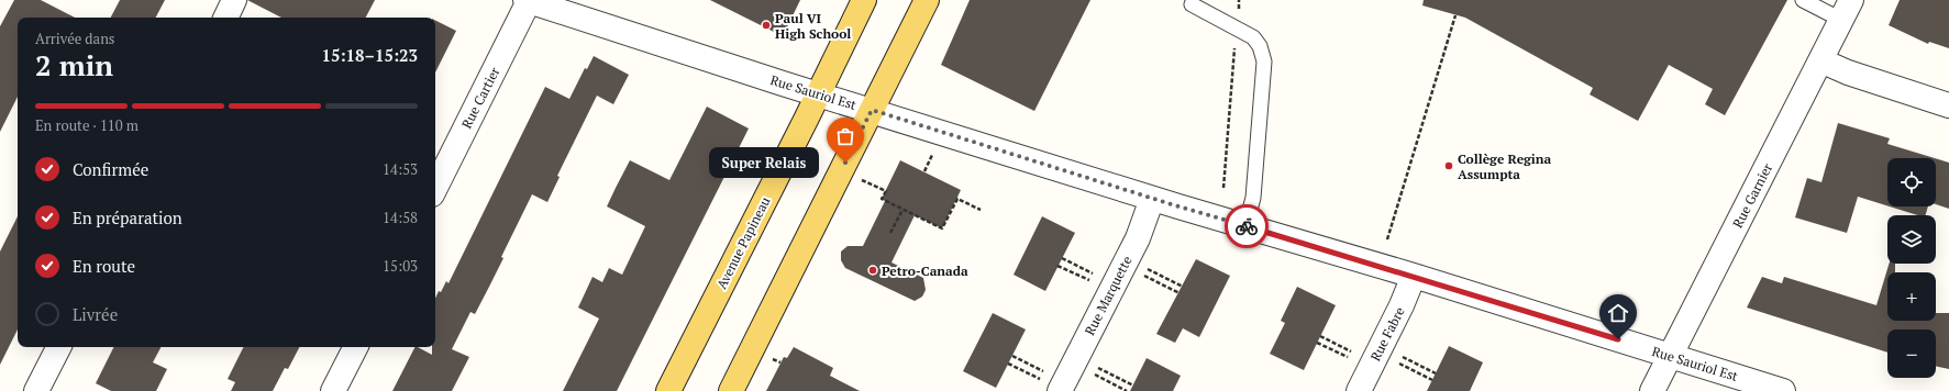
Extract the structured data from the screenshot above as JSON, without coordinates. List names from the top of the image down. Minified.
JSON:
{"streets":{"main road":["Avenue Papineau"],"street":["Rue Sauriol Est","Rue Cartier","Rue Garnier","Rue Marquette","Rue Fabre"]},"crossings":[["Rue Sauriol Est","Rue Cartier"],["Rue Sauriol Est","Rue Garnier"],["Rue Sauriol Est","Avenue Papineau"],["Rue Sauriol Est","Rue Marquette"],["Rue Sauriol Est","Rue Fabre"]],"places":["Paul VI High School","Super Relais","Collège Regina Assumpta","Petro-Canada"],"page":{"heading":["2 min","Arrivée dans","15:18–15:23"],"bar":"En route · 110 m","list":[["Confirmée","14:53"],["En préparation","14:58"],["En route","15:03"],"Livrée"],"bubble":"Super Relais","map_buttons":["+","−"]}}
